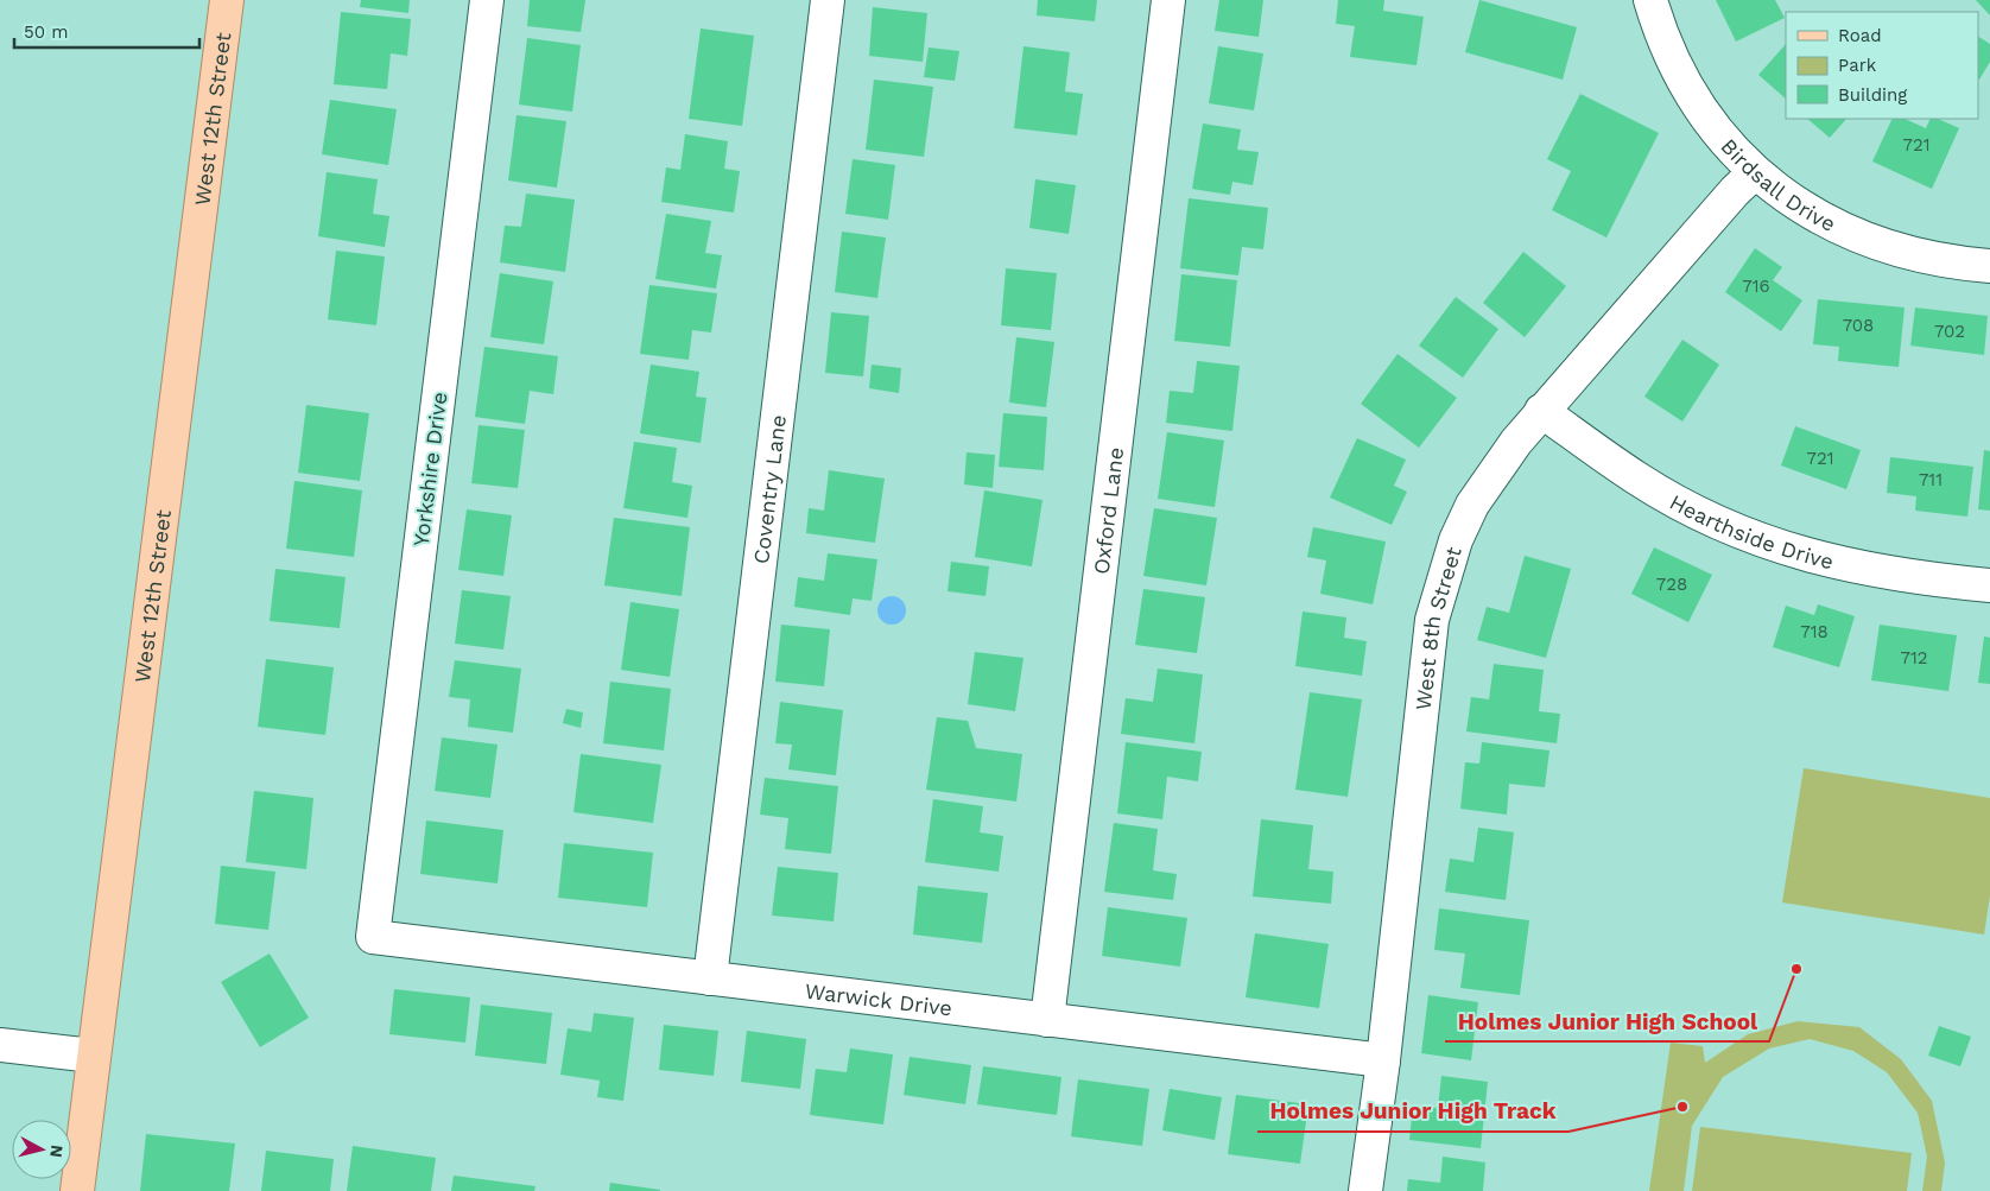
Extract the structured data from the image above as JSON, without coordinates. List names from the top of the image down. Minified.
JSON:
{"streets":{"main road":["West 12th Street"],"street":["Birdsall Drive","Yorkshire Drive","Coventry Lane","Oxford Lane","Hearthside Drive","West 8th Street","Warwick Drive"]},"crossings":[["Birdsall Drive","West 8th Street"],["Yorkshire Drive","Warwick Drive"],["Coventry Lane","Warwick Drive"],["Oxford Lane","Warwick Drive"],["Hearthside Drive","West 8th Street"],["West 8th Street","Warwick Drive"]],"places":["Holmes Junior High School","Holmes Junior High Track"],"house_numbers":["721","716","708","702","721","711","728","718","712"],"legend":["Road","Park","Building"],"scale_bar":"50 m","north":"right"}
